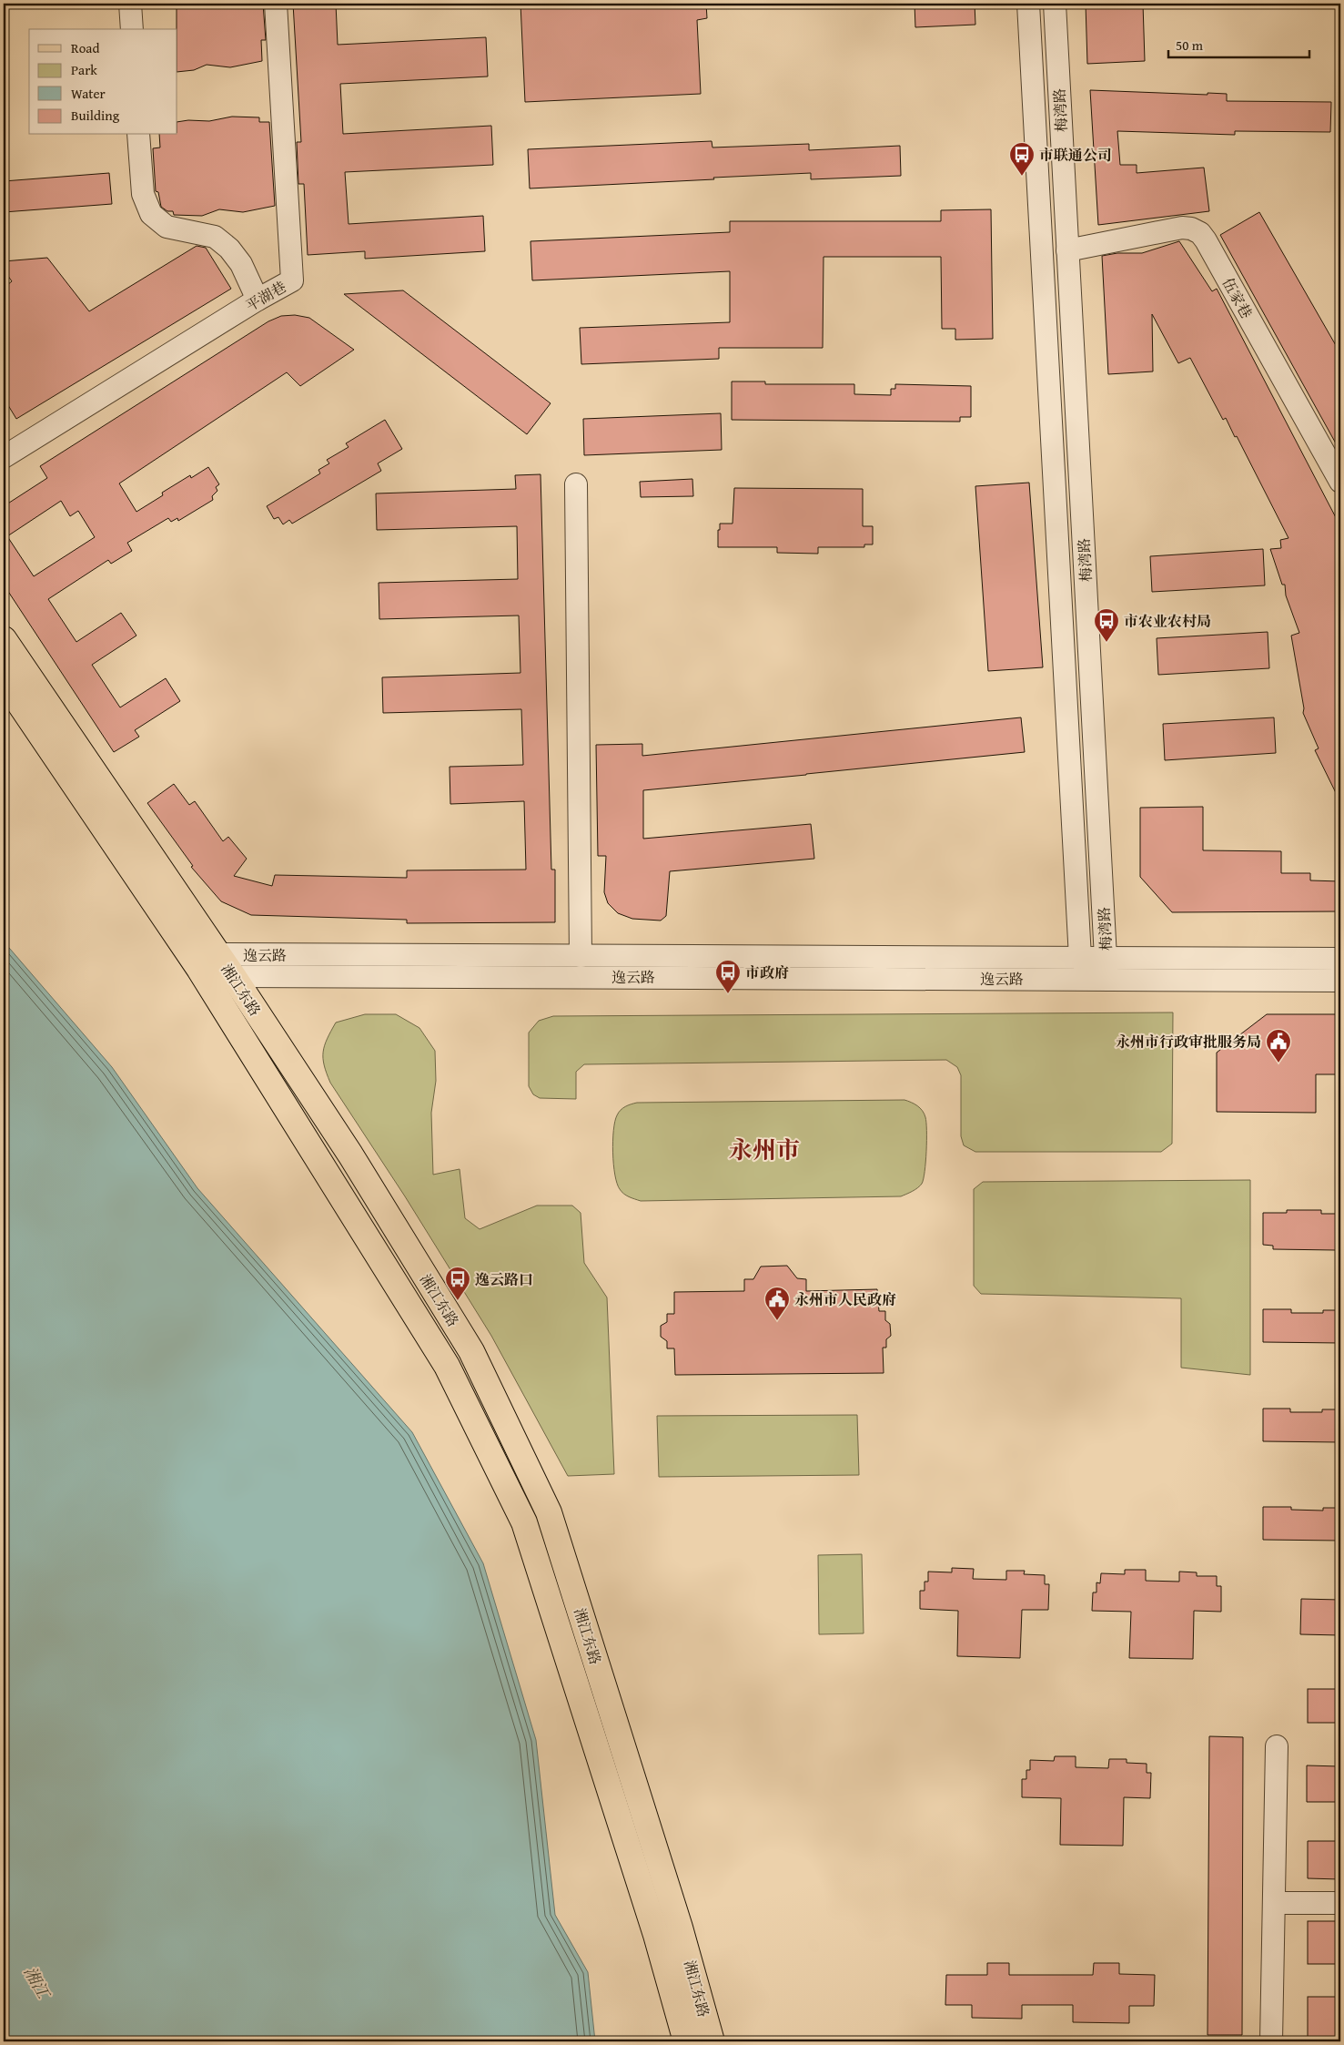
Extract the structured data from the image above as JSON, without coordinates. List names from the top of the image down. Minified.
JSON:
{"streets":{"main road":["湘江东路"],"street":["梅湾路","平湖巷","伍家巷","逸云路"]},"crossings":[["梅湾路","伍家巷"],["梅湾路","逸云路"],["逸云路","湘江东路"]],"districts":["永州市"],"water":["湘江"],"places":{"bus stop":["市联通公司","市农业农村局","市政府","逸云路口"],"public building":["永州市行政审批服务局","永州市人民政府"]},"legend":["Road","Park","Water","Building"],"scale_bar":"50 m"}
